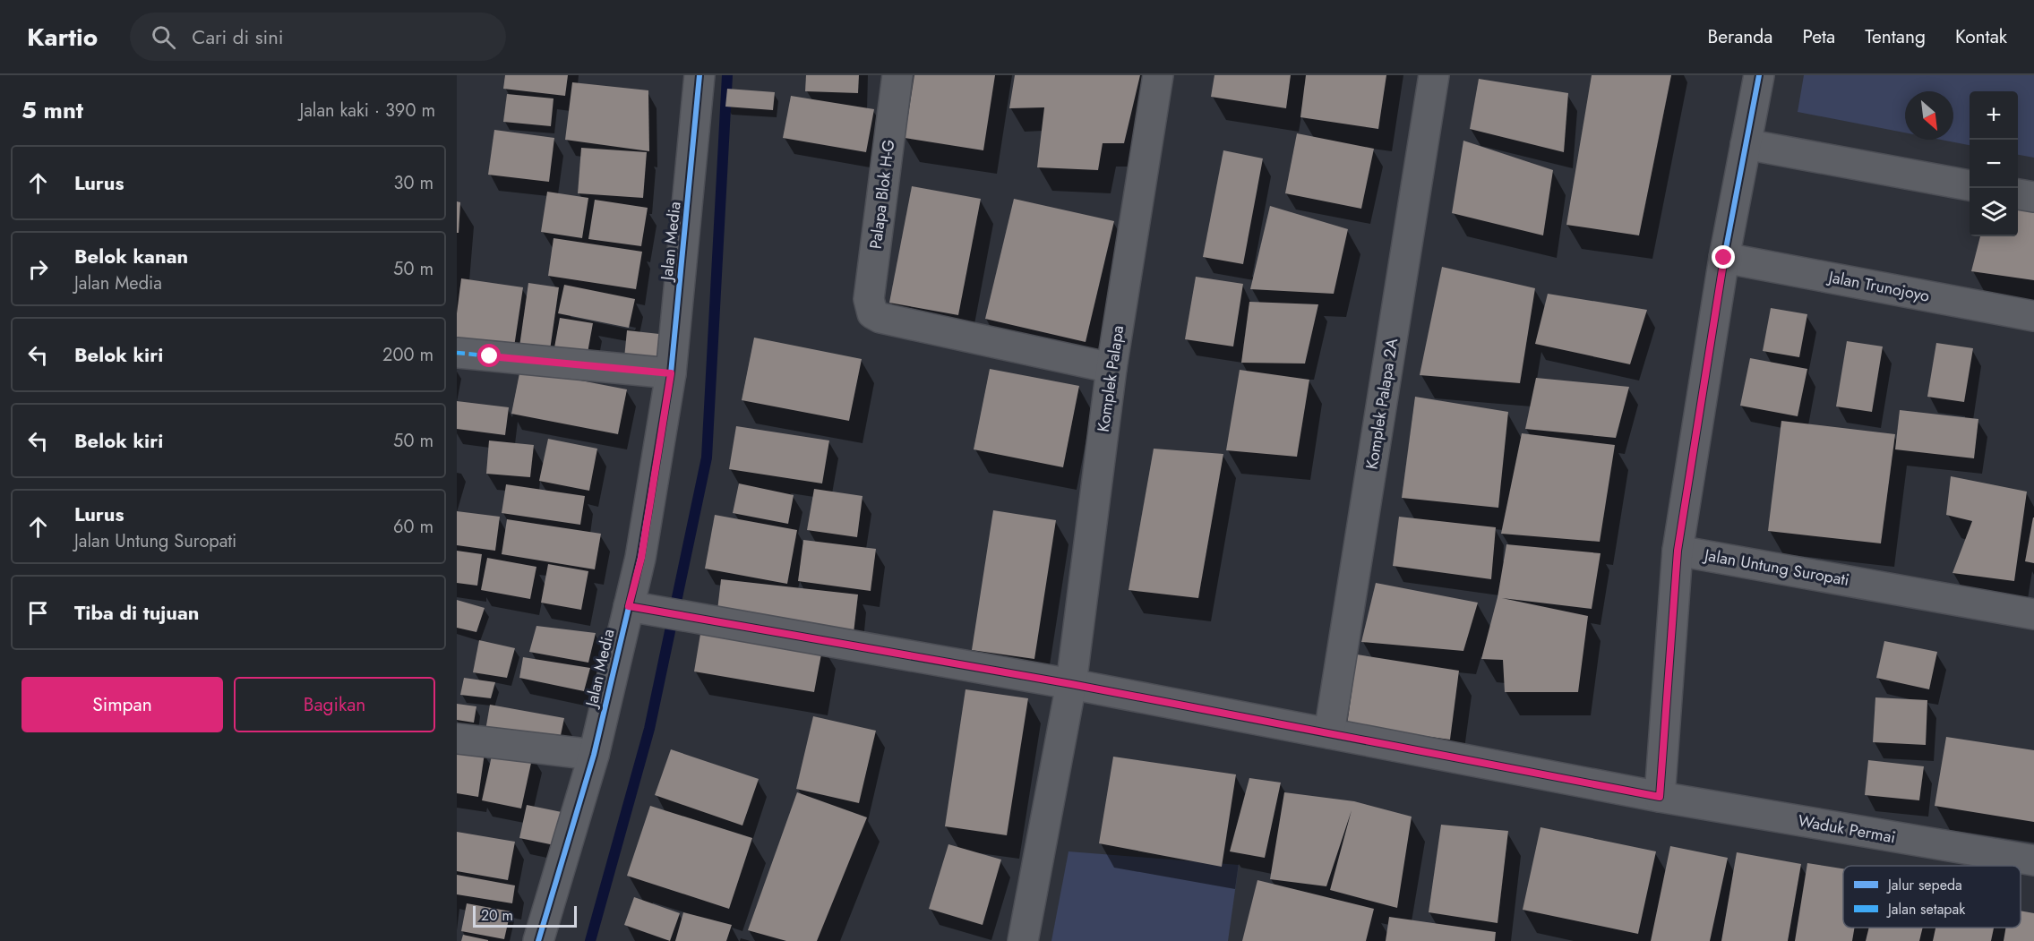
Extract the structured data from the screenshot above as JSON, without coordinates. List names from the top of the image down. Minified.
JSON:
{"streets":{"street":["Palapa Blok H-G","Jalan Media","Jalan Trunojoyo","Komplek Palapa","Komplek Palapa 2A","Jalan Untung Suropati","Waduk Permai"]},"crossings":[["Palapa Blok H-G","Komplek Palapa"],["Jalan Media","Waduk Permai"],["Komplek Palapa","Waduk Permai"],["Komplek Palapa 2A","Waduk Permai"]],"legend":["Jalur sepeda","Jalan setapak"],"scale_bar":"20 m","north":"bottom right","page":{"header":"Kartio","search":"Cari di sini","nav":["Beranda","Peta","Tentang","Kontak"],"heading":["5 mnt","Jalan kaki · 390 m"],"map_buttons":["+","−"],"list":[["Lurus","30 m"],["Belok kanan","Jalan Media","50 m"],["Belok kiri","200 m"],["Belok kiri","50 m"],["Lurus","Jalan Untung Suropati","60 m"],"Tiba di tujuan"],"buttons":["Simpan","Bagikan"],"scale":"20 m"}}
